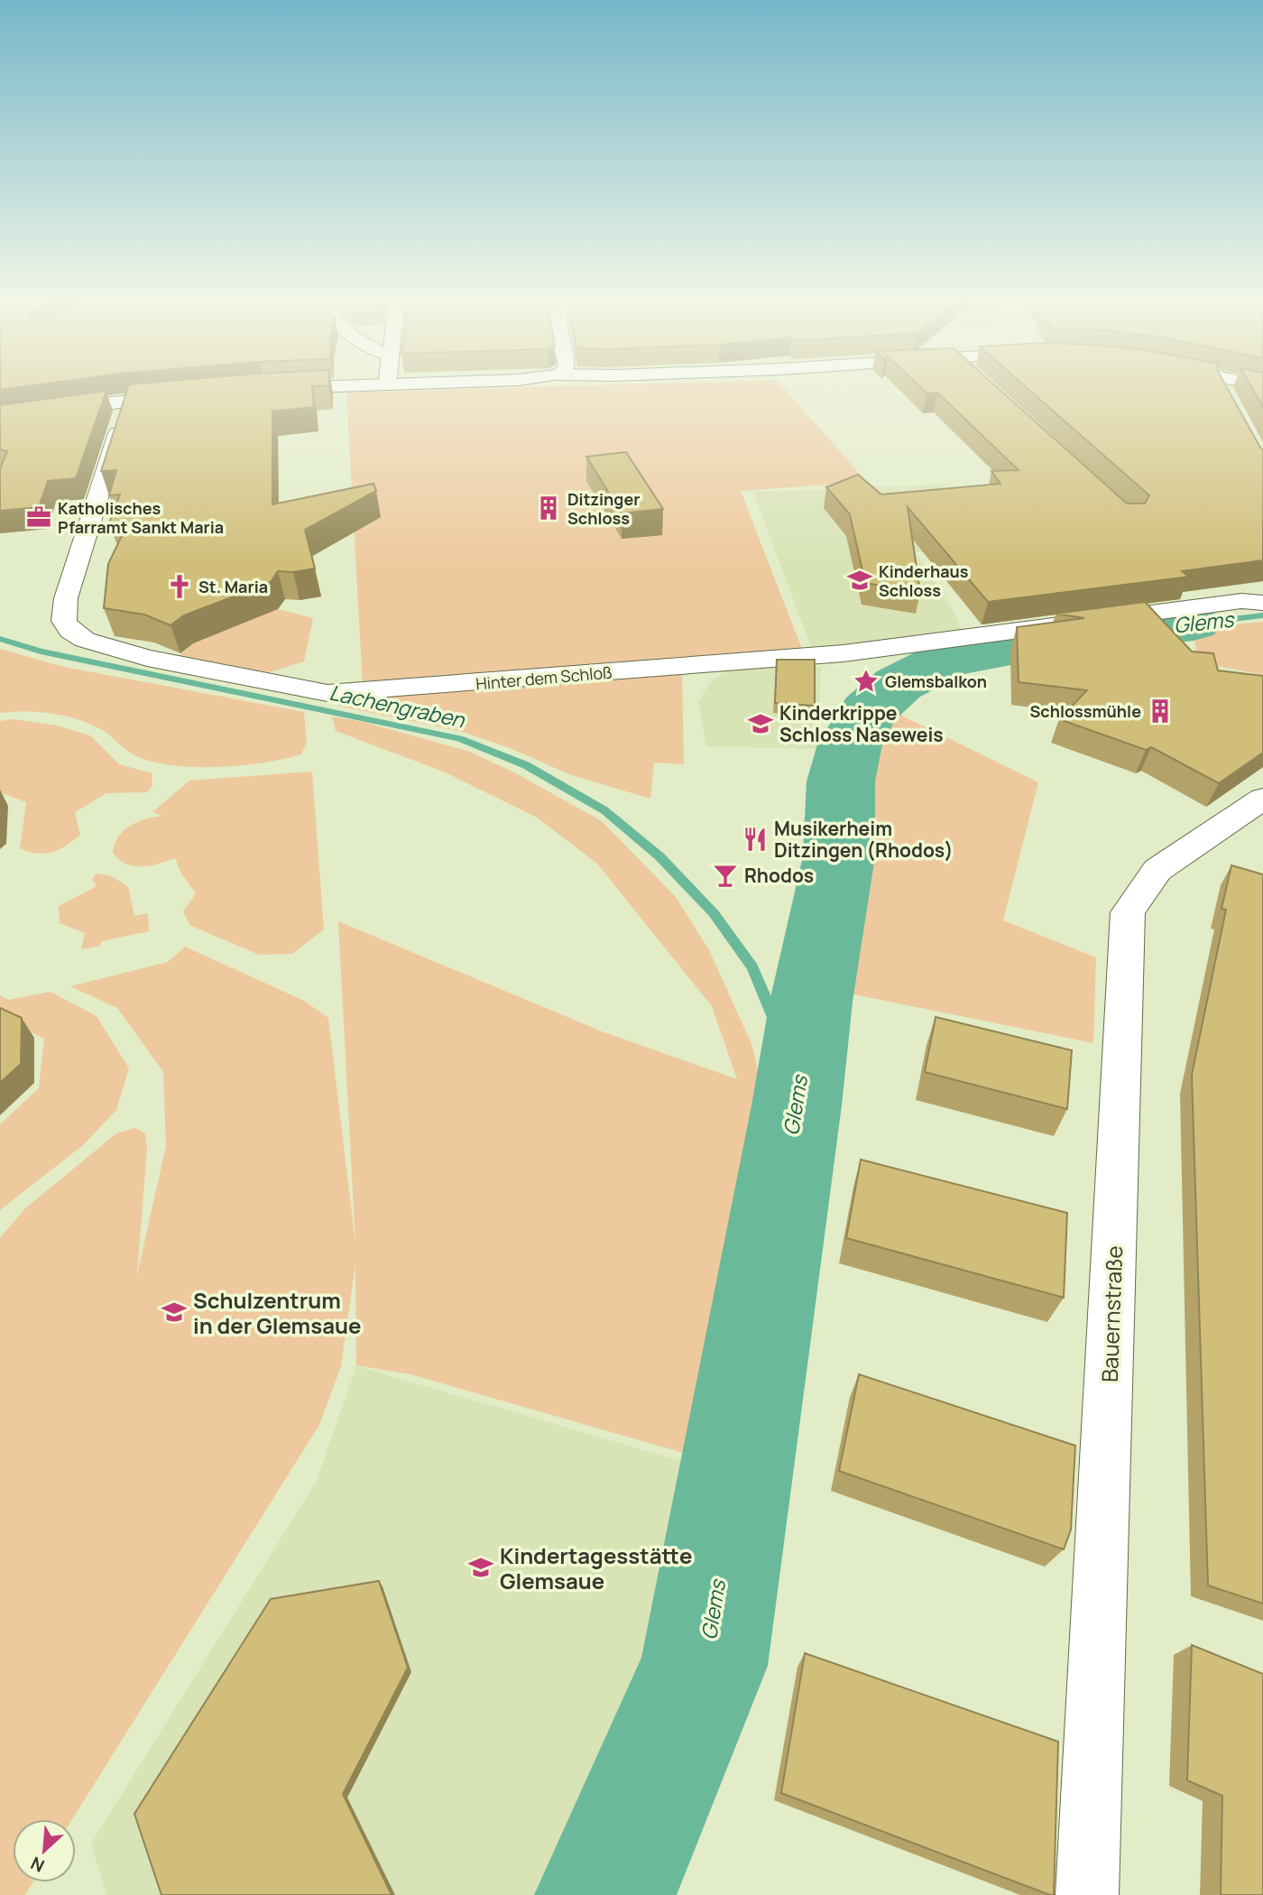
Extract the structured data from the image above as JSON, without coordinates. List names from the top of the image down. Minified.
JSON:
{"streets":{"street":["Hinter dem Schloß","Bauernstraße"]},"water":["Glems","Lachengraben"],"places":{"building":["Ditzinger Schloss","Schlossmühle"],"office":["Katholisches Pfarramt Sankt Maria"],"school or university":["Kinderhaus Schloss","Kinderkrippe Schloss Naseweis","Schulzentrum in der Glemsaue","Kindertagesstätte Glemsaue"],"church":["St. Maria"],"place":["Glemsbalkon"],"restaurant":["Musikerheim Ditzingen (Rhodos)"],"bar":["Rhodos"]},"north":"bottom left"}
